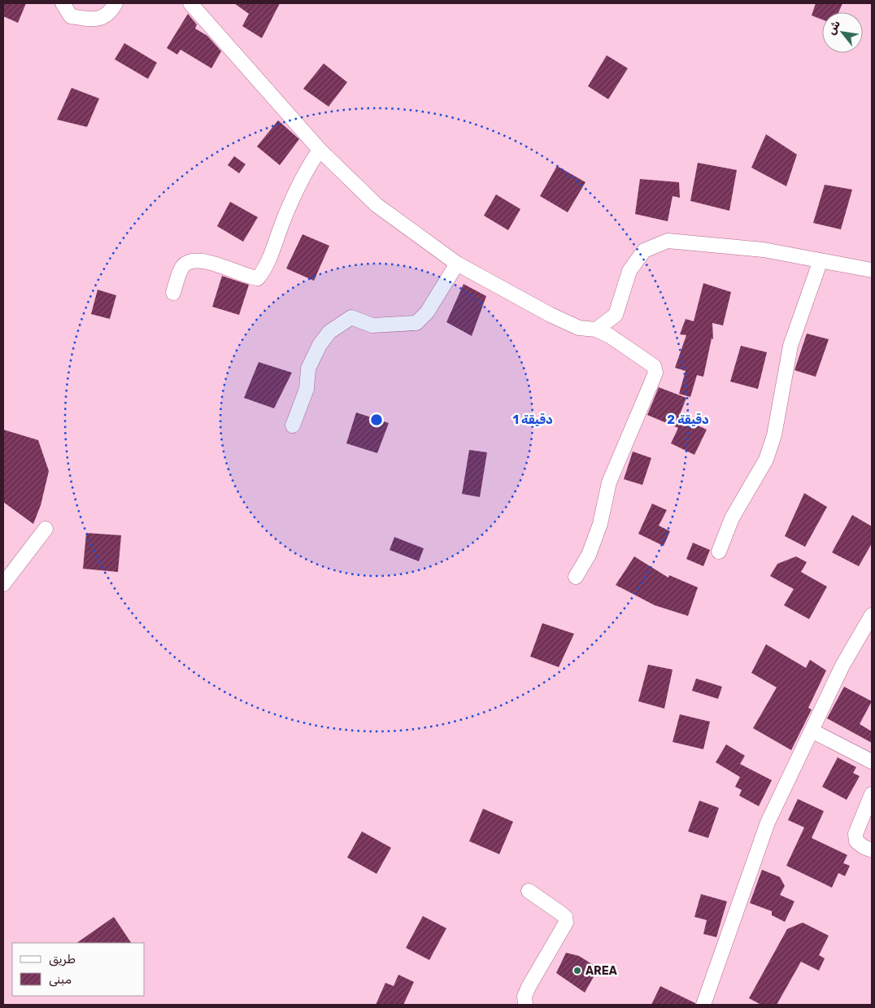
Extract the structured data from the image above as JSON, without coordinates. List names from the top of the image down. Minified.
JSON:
{"places":["AREA"],"legend":["طريق","مبنى"],"north":"top left","rings":["1 دقيقة","2 دقيقة"]}
